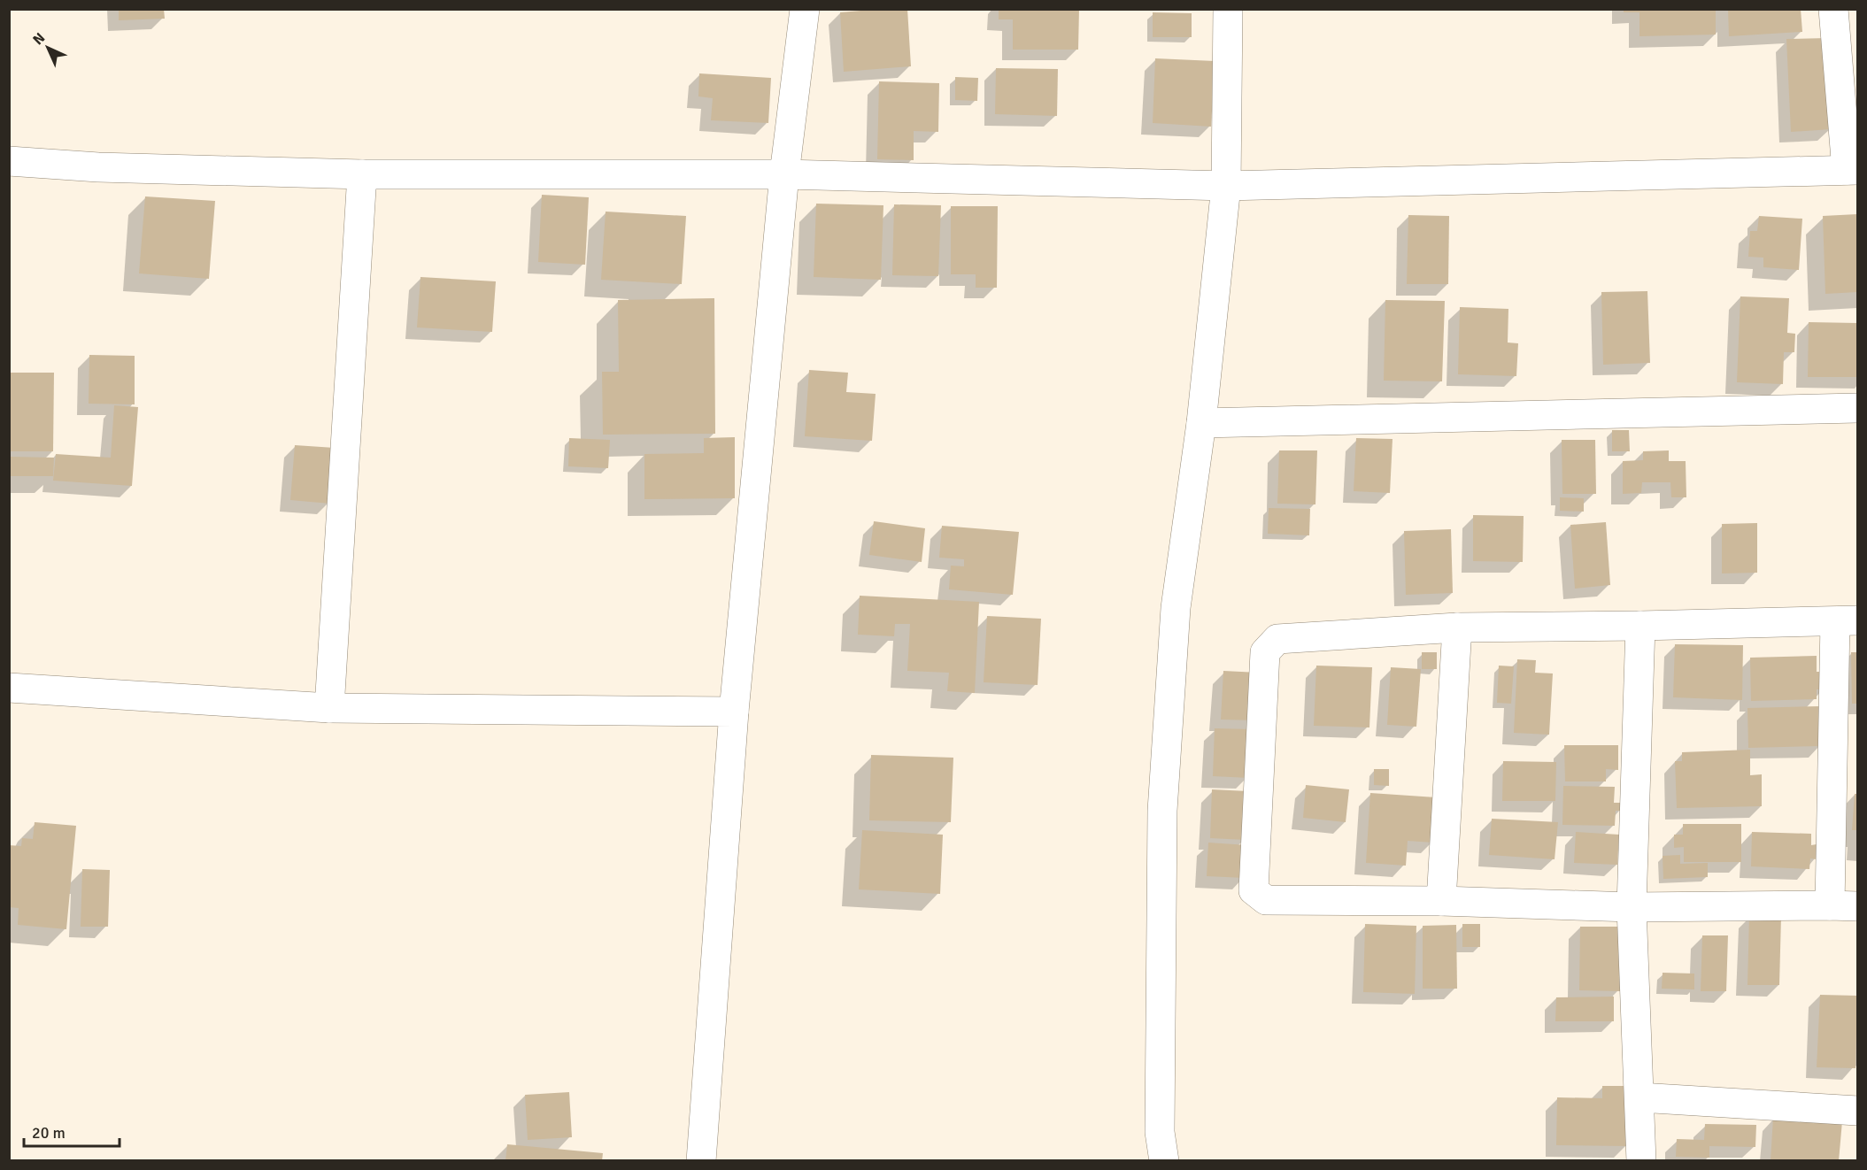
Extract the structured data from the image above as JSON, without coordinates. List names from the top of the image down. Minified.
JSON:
{"scale_bar":"20 m","north":"top left"}
